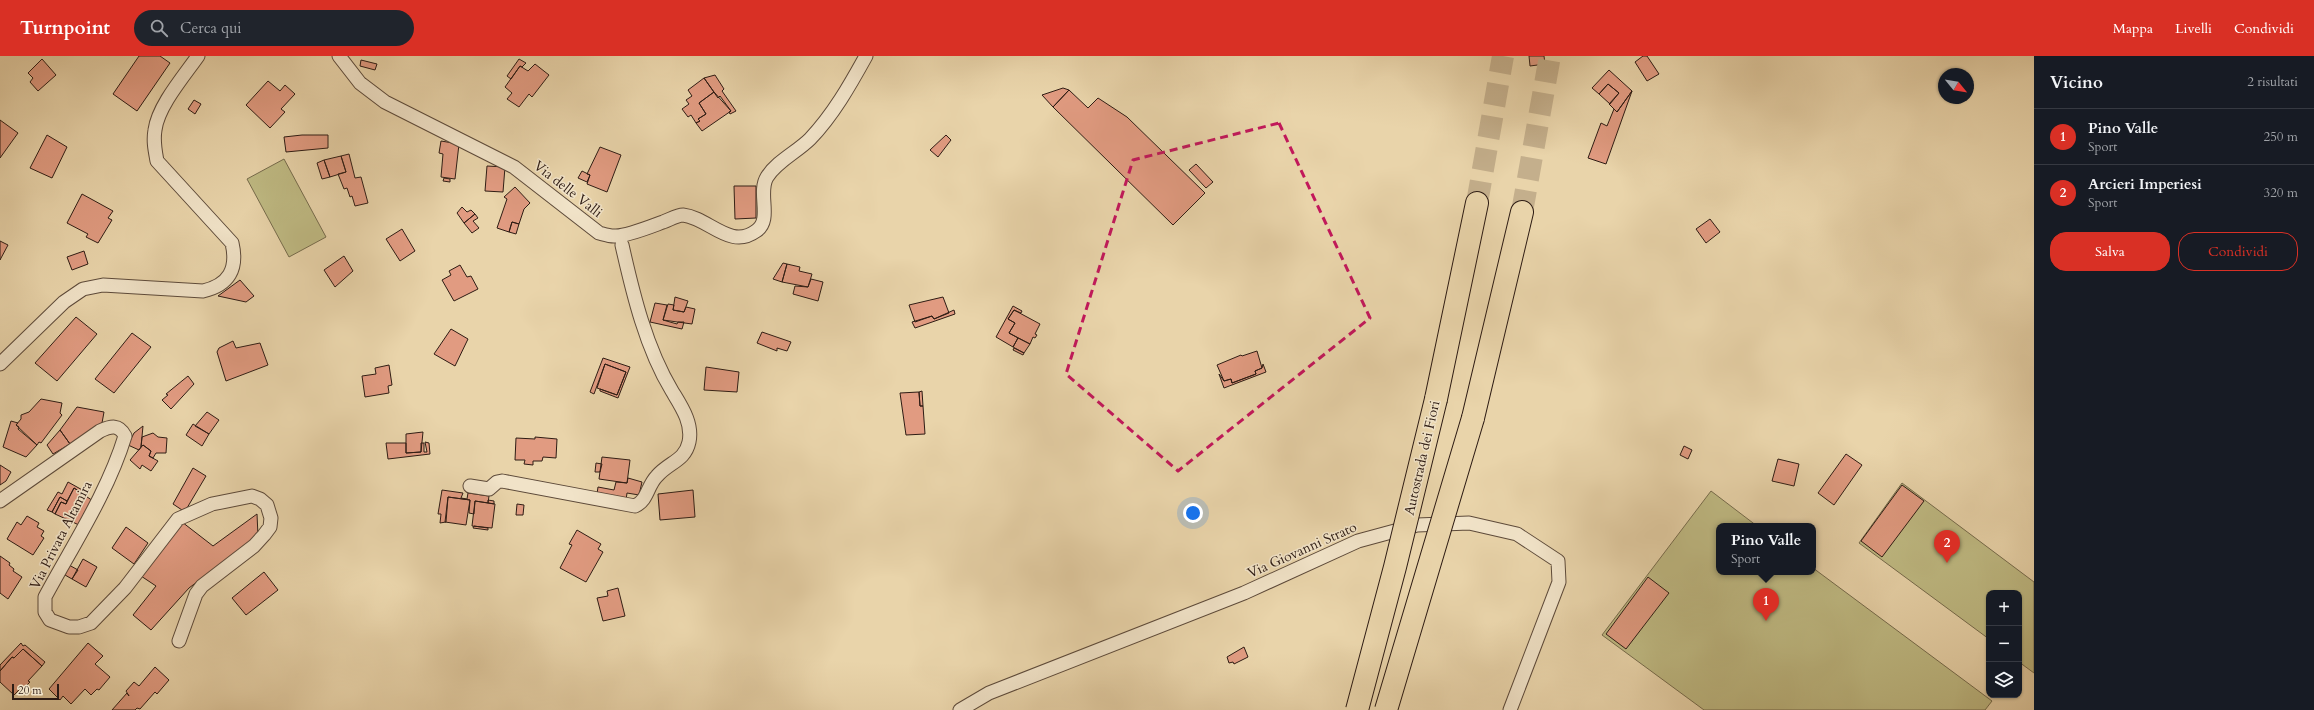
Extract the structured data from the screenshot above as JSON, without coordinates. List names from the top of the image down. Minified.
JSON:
{"streets":{"highway":["Autostrada dei Fiori"],"street":["Via delle Valli","Via Privata Altamira","Via Giovanni Strato"]},"scale_bar":"20 m","north":"bottom right","page":{"header":"Turnpoint","search":"Cerca qui","nav":["Mappa","Livelli","Condividi"],"heading":["Vicino","2 risultati"],"list":[{"mark":"1","name":"Pino Valle","note":"Sport","value":"250 m"},{"mark":"2","name":"Arcieri Imperiesi","note":"Sport","value":"320 m"}],"buttons":["Salva","Condividi"],"popup":["Pino Valle","Sport"],"pins":["2","1"],"map_buttons":["+","−"],"scale":"20 m"}}
